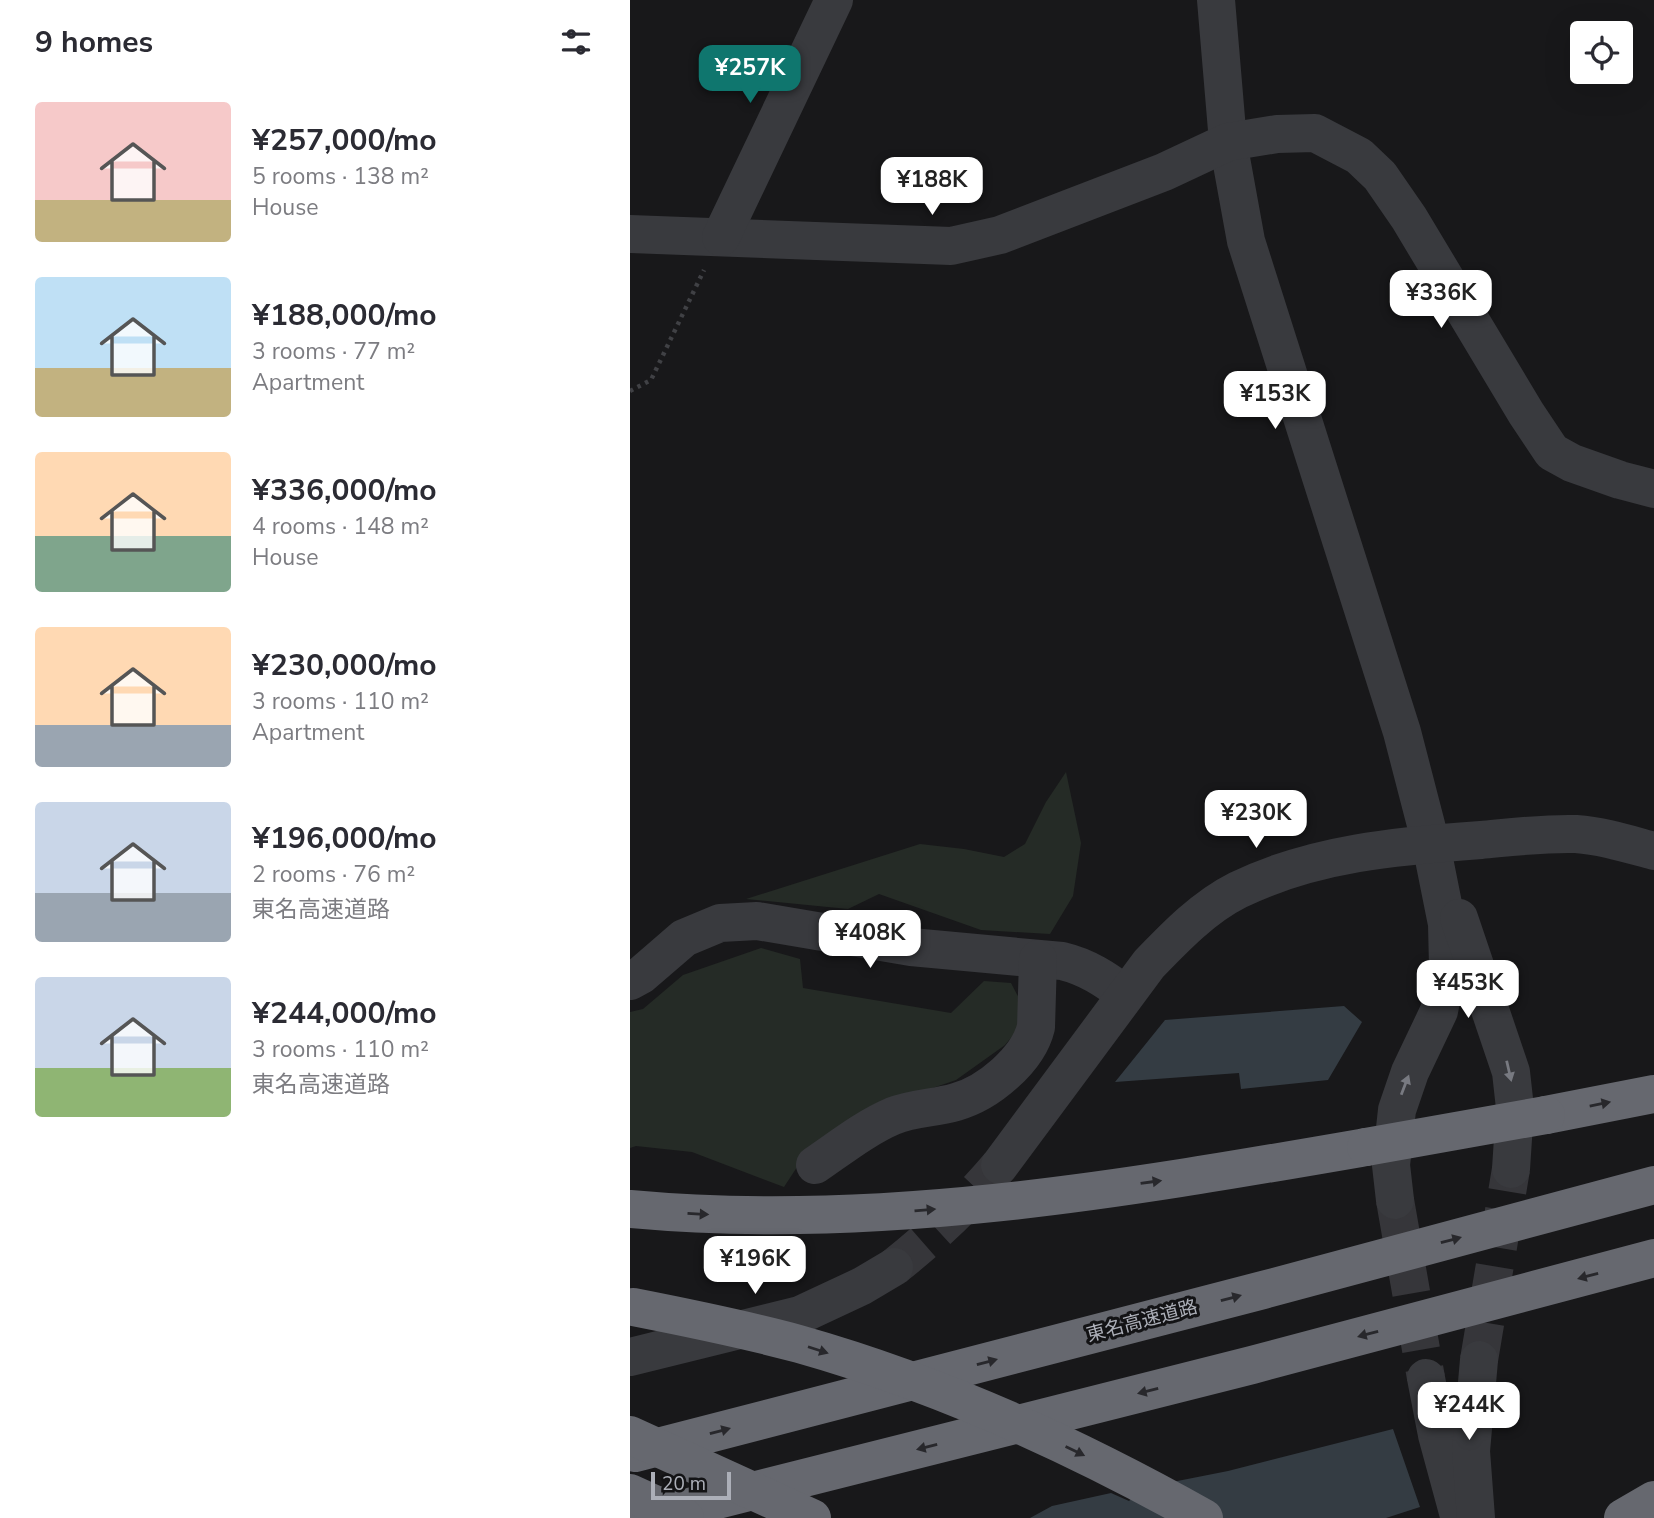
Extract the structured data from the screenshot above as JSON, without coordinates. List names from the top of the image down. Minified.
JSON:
{"streets":{"highway":["東名高速道路"]},"scale_bar":"20 m","page":{"heading":"9 homes","price":["¥257K","¥188K","¥336K","¥153K","¥230K","¥408K","¥453K","¥196K","¥244K"],"list":[{"name":"¥257,000/mo","note":"5 rooms · 138 m² · House"},{"name":"¥188,000/mo","note":"3 rooms · 77 m² · Apartment"},{"name":"¥336,000/mo","note":"4 rooms · 148 m² · House"},{"name":"¥230,000/mo","note":"3 rooms · 110 m² · Apartment"},{"name":"¥196,000/mo","note":"2 rooms · 76 m² · 東名高速道路"},{"name":"¥244,000/mo","note":"3 rooms · 110 m² · 東名高速道路"}],"scale":"20 m"}}
